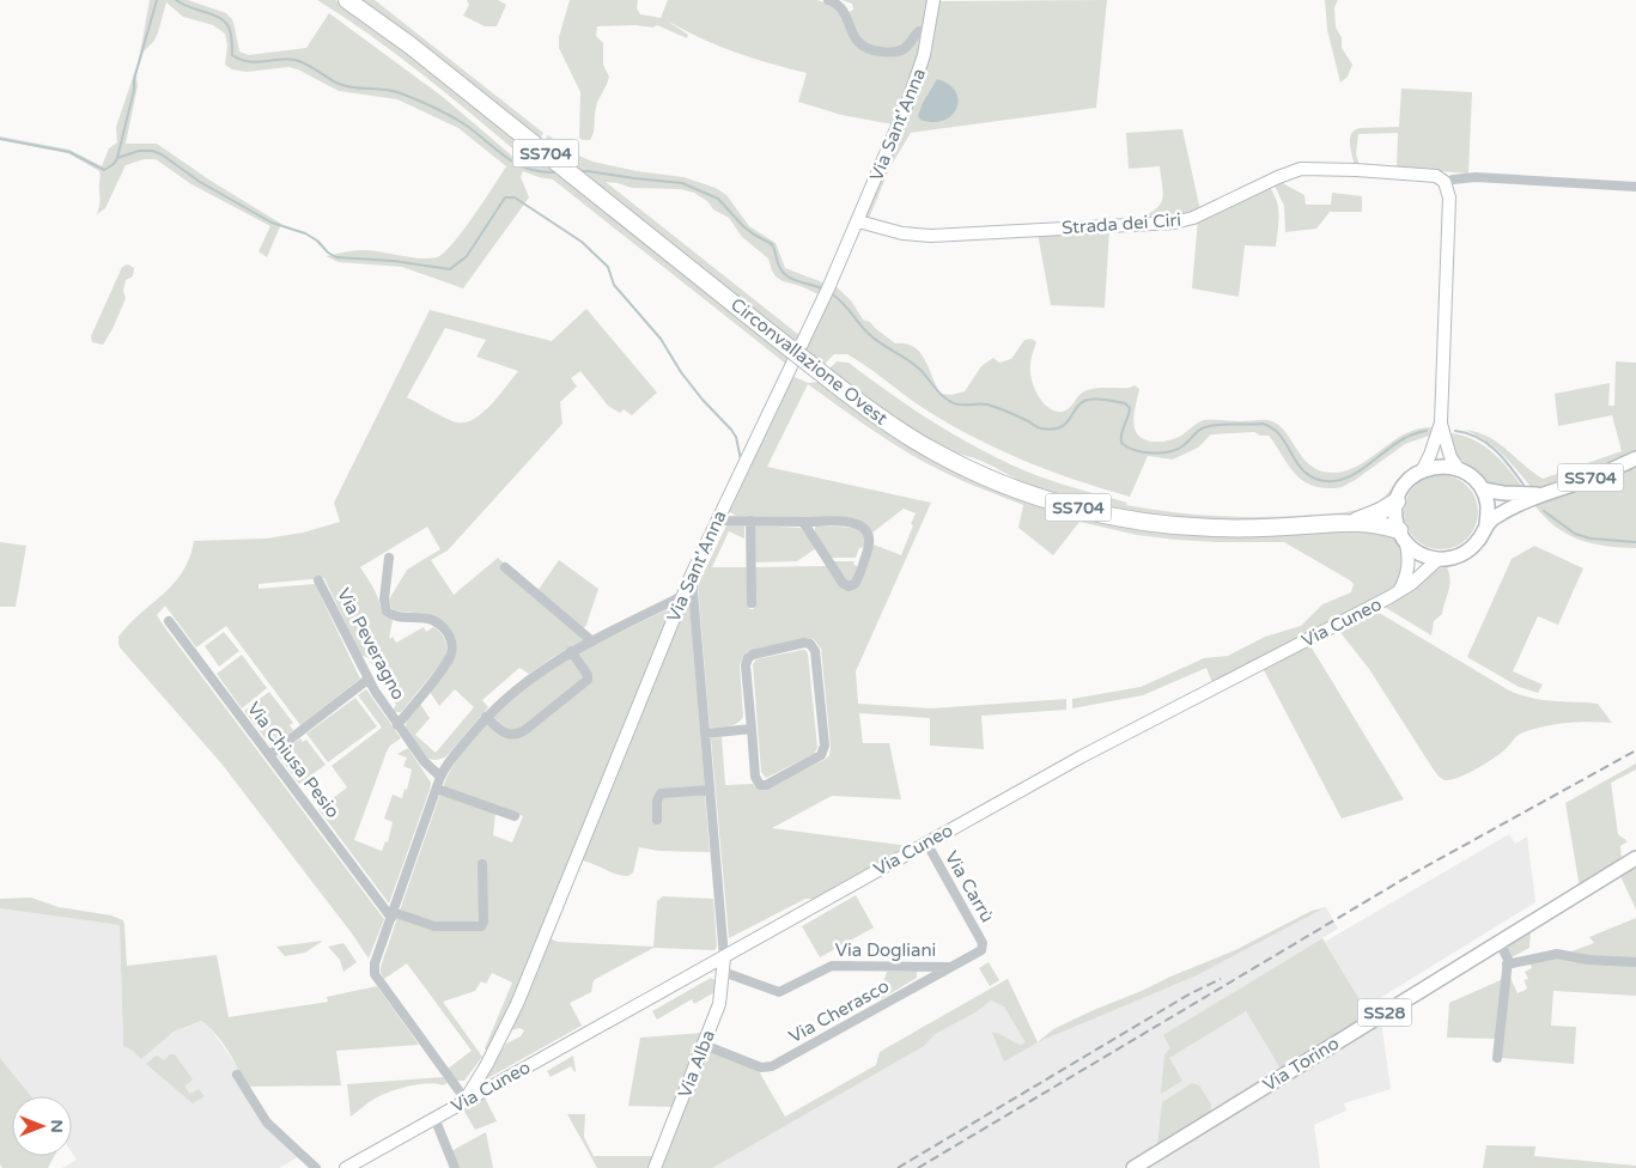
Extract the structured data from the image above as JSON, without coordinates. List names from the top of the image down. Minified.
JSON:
{"streets":{"highway":["SS704","Circonvallazione Ovest"],"main road":["Via Cuneo","SS28","Via Torino"],"street":["Via Sant'Anna","Strada dei Ciri","Via Peveragno","Via Chiusa Pesio","Via Carrù","Via Dogliani","Via Cherasco","Via Alba"]},"crossings":[["Via Sant'Anna","Strada dei Ciri"],["Via Sant'Anna","Via Cuneo"],["SS704","Circonvallazione Ovest"],["SS704","Via Cuneo"],["Via Cuneo","Via Carrù"],["Via Cuneo","Via Alba"],["Via Carrù","Via Cherasco"],["Via Dogliani","Via Cherasco"],["Via Dogliani","Via Alba"],["Via Cherasco","Via Alba"]],"north":"right"}
